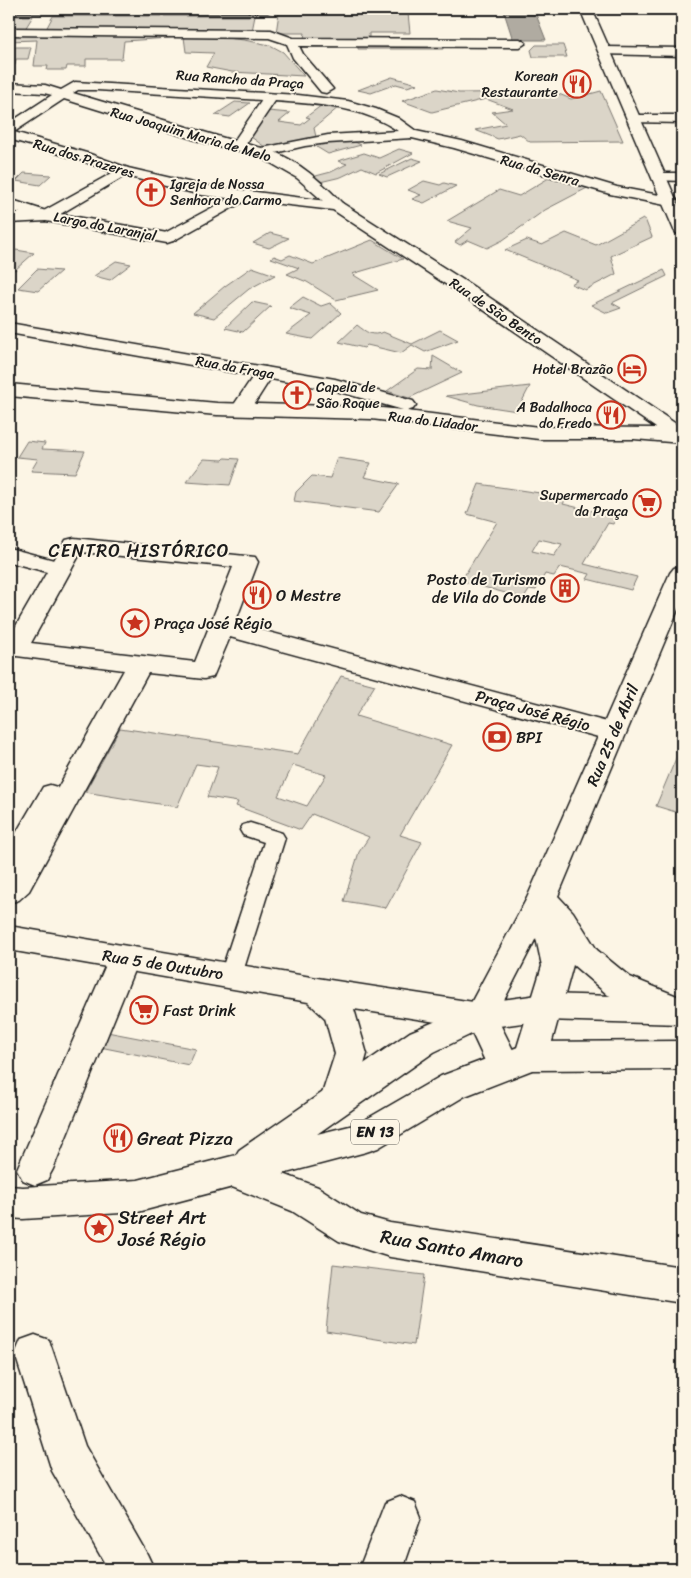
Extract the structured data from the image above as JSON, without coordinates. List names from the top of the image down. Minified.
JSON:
{"streets":{"street":["Rua Rancho da Praça","Rua Joaquim Maria de Melo","Rua dos Prazeres","Rua da Senra","Largo do Laranjal","Rua de São Bento","Rua da Fraga","Rua do Lidador","Praça José Régio","Rua 25 de Abril","Rua 5 de Outubro","EN 13","Rua Santo Amaro"]},"crossings":[["Rua Rancho da Praça","Rua Joaquim Maria de Melo"],["Rua Rancho da Praça","Rua da Senra"],["Rua Joaquim Maria de Melo","Rua dos Prazeres"],["Rua Joaquim Maria de Melo","Rua de São Bento"],["Rua dos Prazeres","Largo do Laranjal"],["Rua dos Prazeres","Rua de São Bento"],["Rua de São Bento","Rua do Lidador"],["Rua da Fraga","Rua do Lidador"],["Praça José Régio","Rua 25 de Abril"],["Rua 25 de Abril","Rua 5 de Outubro"],["Rua 5 de Outubro","EN 13"],["Rua 5 de Outubro","Rua Santo Amaro"],["EN 13","Rua Santo Amaro"]],"districts":["CENTRO HISTÓRICO"],"places":{"restaurant":["Korean Restaurante","A Badalhoca do Fredo","O Mestre","Great Pizza"],"church":["Igreja de Nossa Senhora do Carmo","Capela de São Roque"],"hotel":["Hotel Brazão"],"supermarket":["Supermercado da Praça","Fast Drink"],"building":["Posto de Turismo de Vila do Conde"],"place":["Praça José Régio","Street Art José Régio"],"bank":["BPI"]}}
